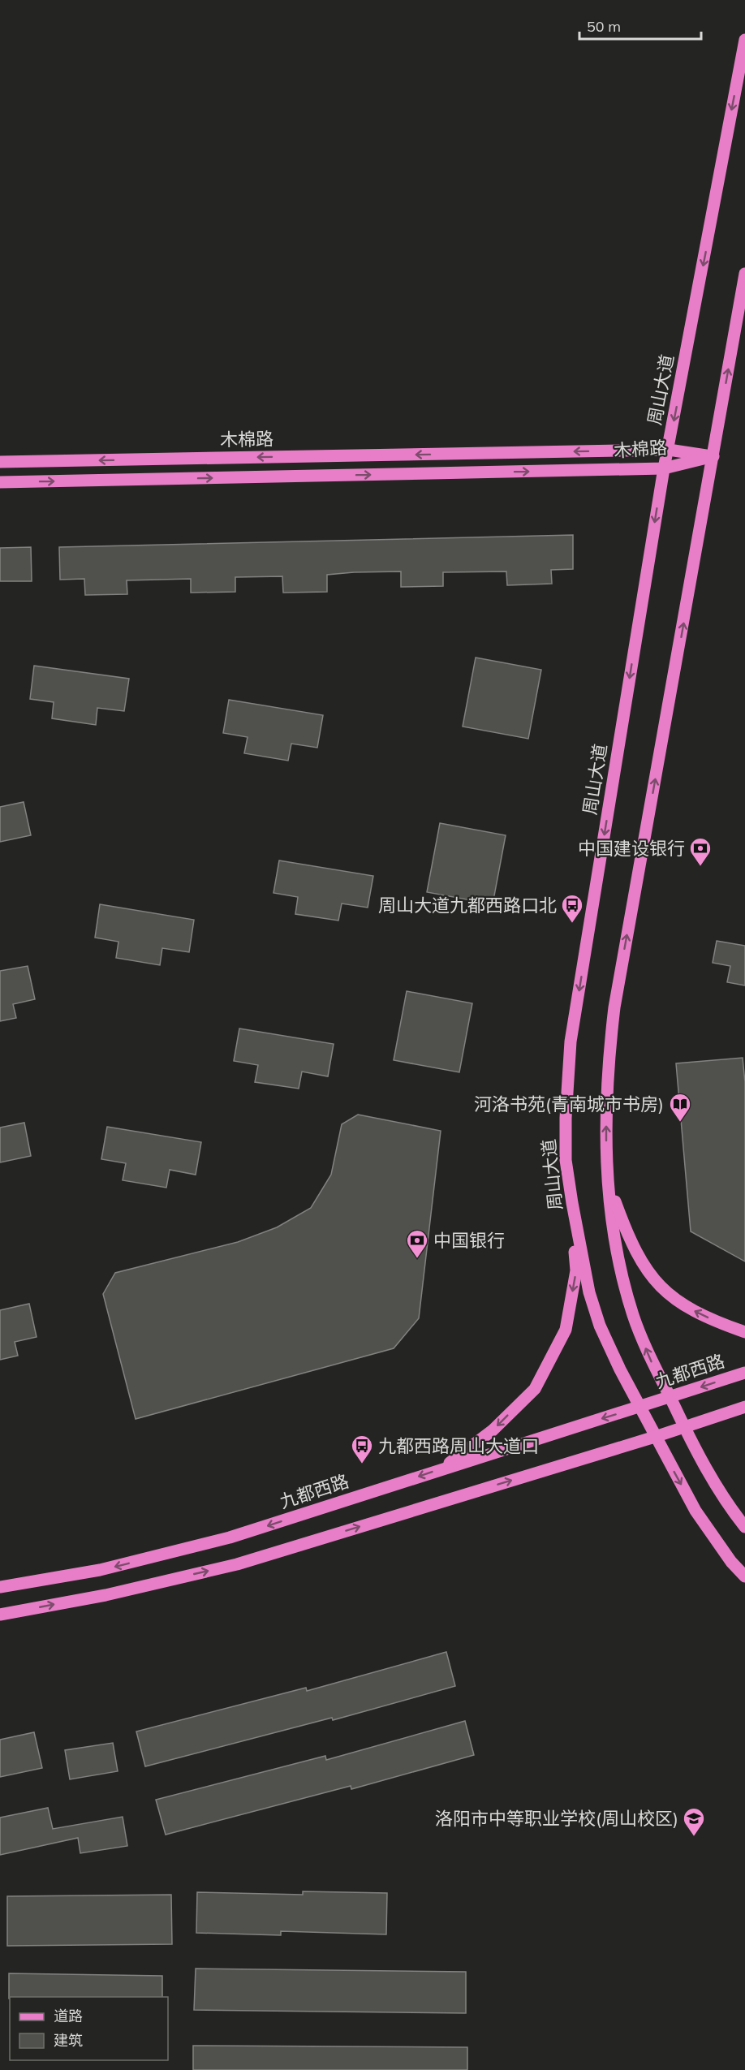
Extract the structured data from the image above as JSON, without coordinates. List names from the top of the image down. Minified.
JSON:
{"streets":{"main road":["周山大道","木棉路","九都西路"]},"crossings":[["周山大道","木棉路"],["周山大道","九都西路"]],"places":{"bank":["中国建设银行","中国银行"],"bus stop":["周山大道九都西路口北","九都西路周山大道口"],"library":["河洛书苑(青南城市书房)"],"school or university":["洛阳市中等职业学校(周山校区)"]},"legend":["道路","建筑"],"scale_bar":"50 m"}
